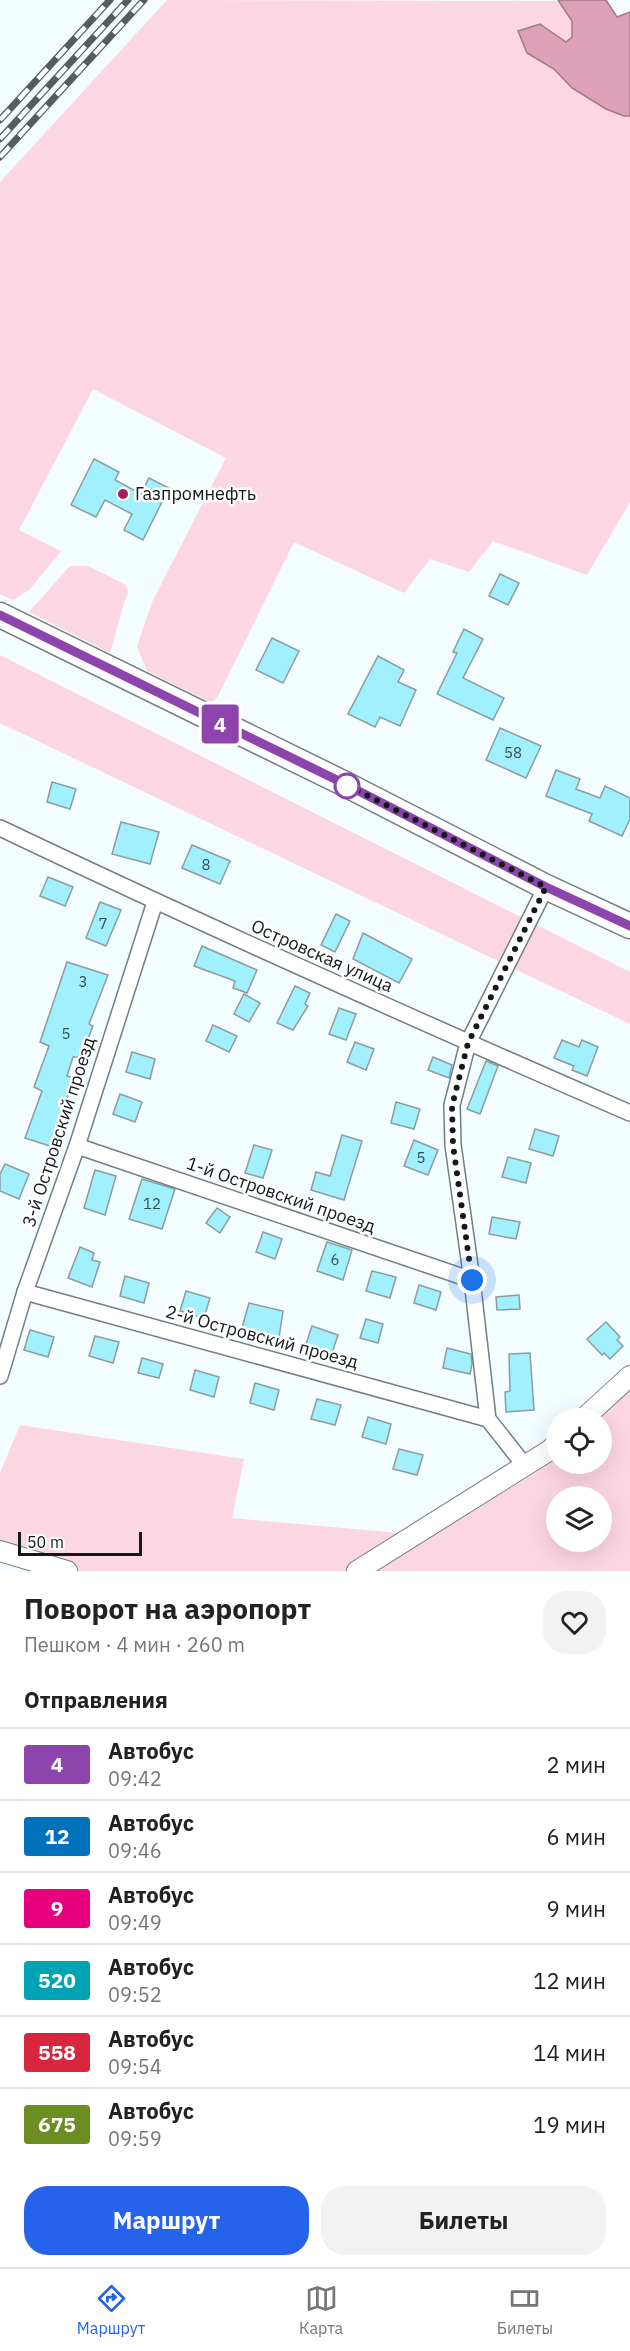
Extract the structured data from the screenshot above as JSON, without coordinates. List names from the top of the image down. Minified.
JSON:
{"streets":{"street":["Островская улица","3-й Островский проезд","1-й Островский проезд","2-й Островский проезд"]},"crossings":[["Островская улица","3-й Островский проезд"],["3-й Островский проезд","1-й Островский проезд"],["3-й Островский проезд","2-й Островский проезд"]],"places":["Газпромнефть"],"lines":["bus line 4"],"house_numbers":["58","8","7","3","5","5","12","6"],"scale_bar":"50 m","page":{"on_map":"4","scale":"50 m","heading":[["Поворот на аэропорт","Пешком · 4 мин · 260 m"],"Отправления"],"list":[{"mark":"4","name":"Автобус","note":"09:42","value":"2 мин"},{"mark":"12","name":"Автобус","note":"09:46","value":"6 мин"},{"mark":"9","name":"Автобус","note":"09:49","value":"9 мин"},{"mark":"520","name":"Автобус","note":"09:52","value":"12 мин"},{"mark":"558","name":"Автобус","note":"09:54","value":"14 мин"},{"mark":"675","name":"Автобус","note":"09:59","value":"19 мин"}],"buttons":["Маршрут","Билеты"],"tabs":["Маршрут","Карта","Билеты"]}}
